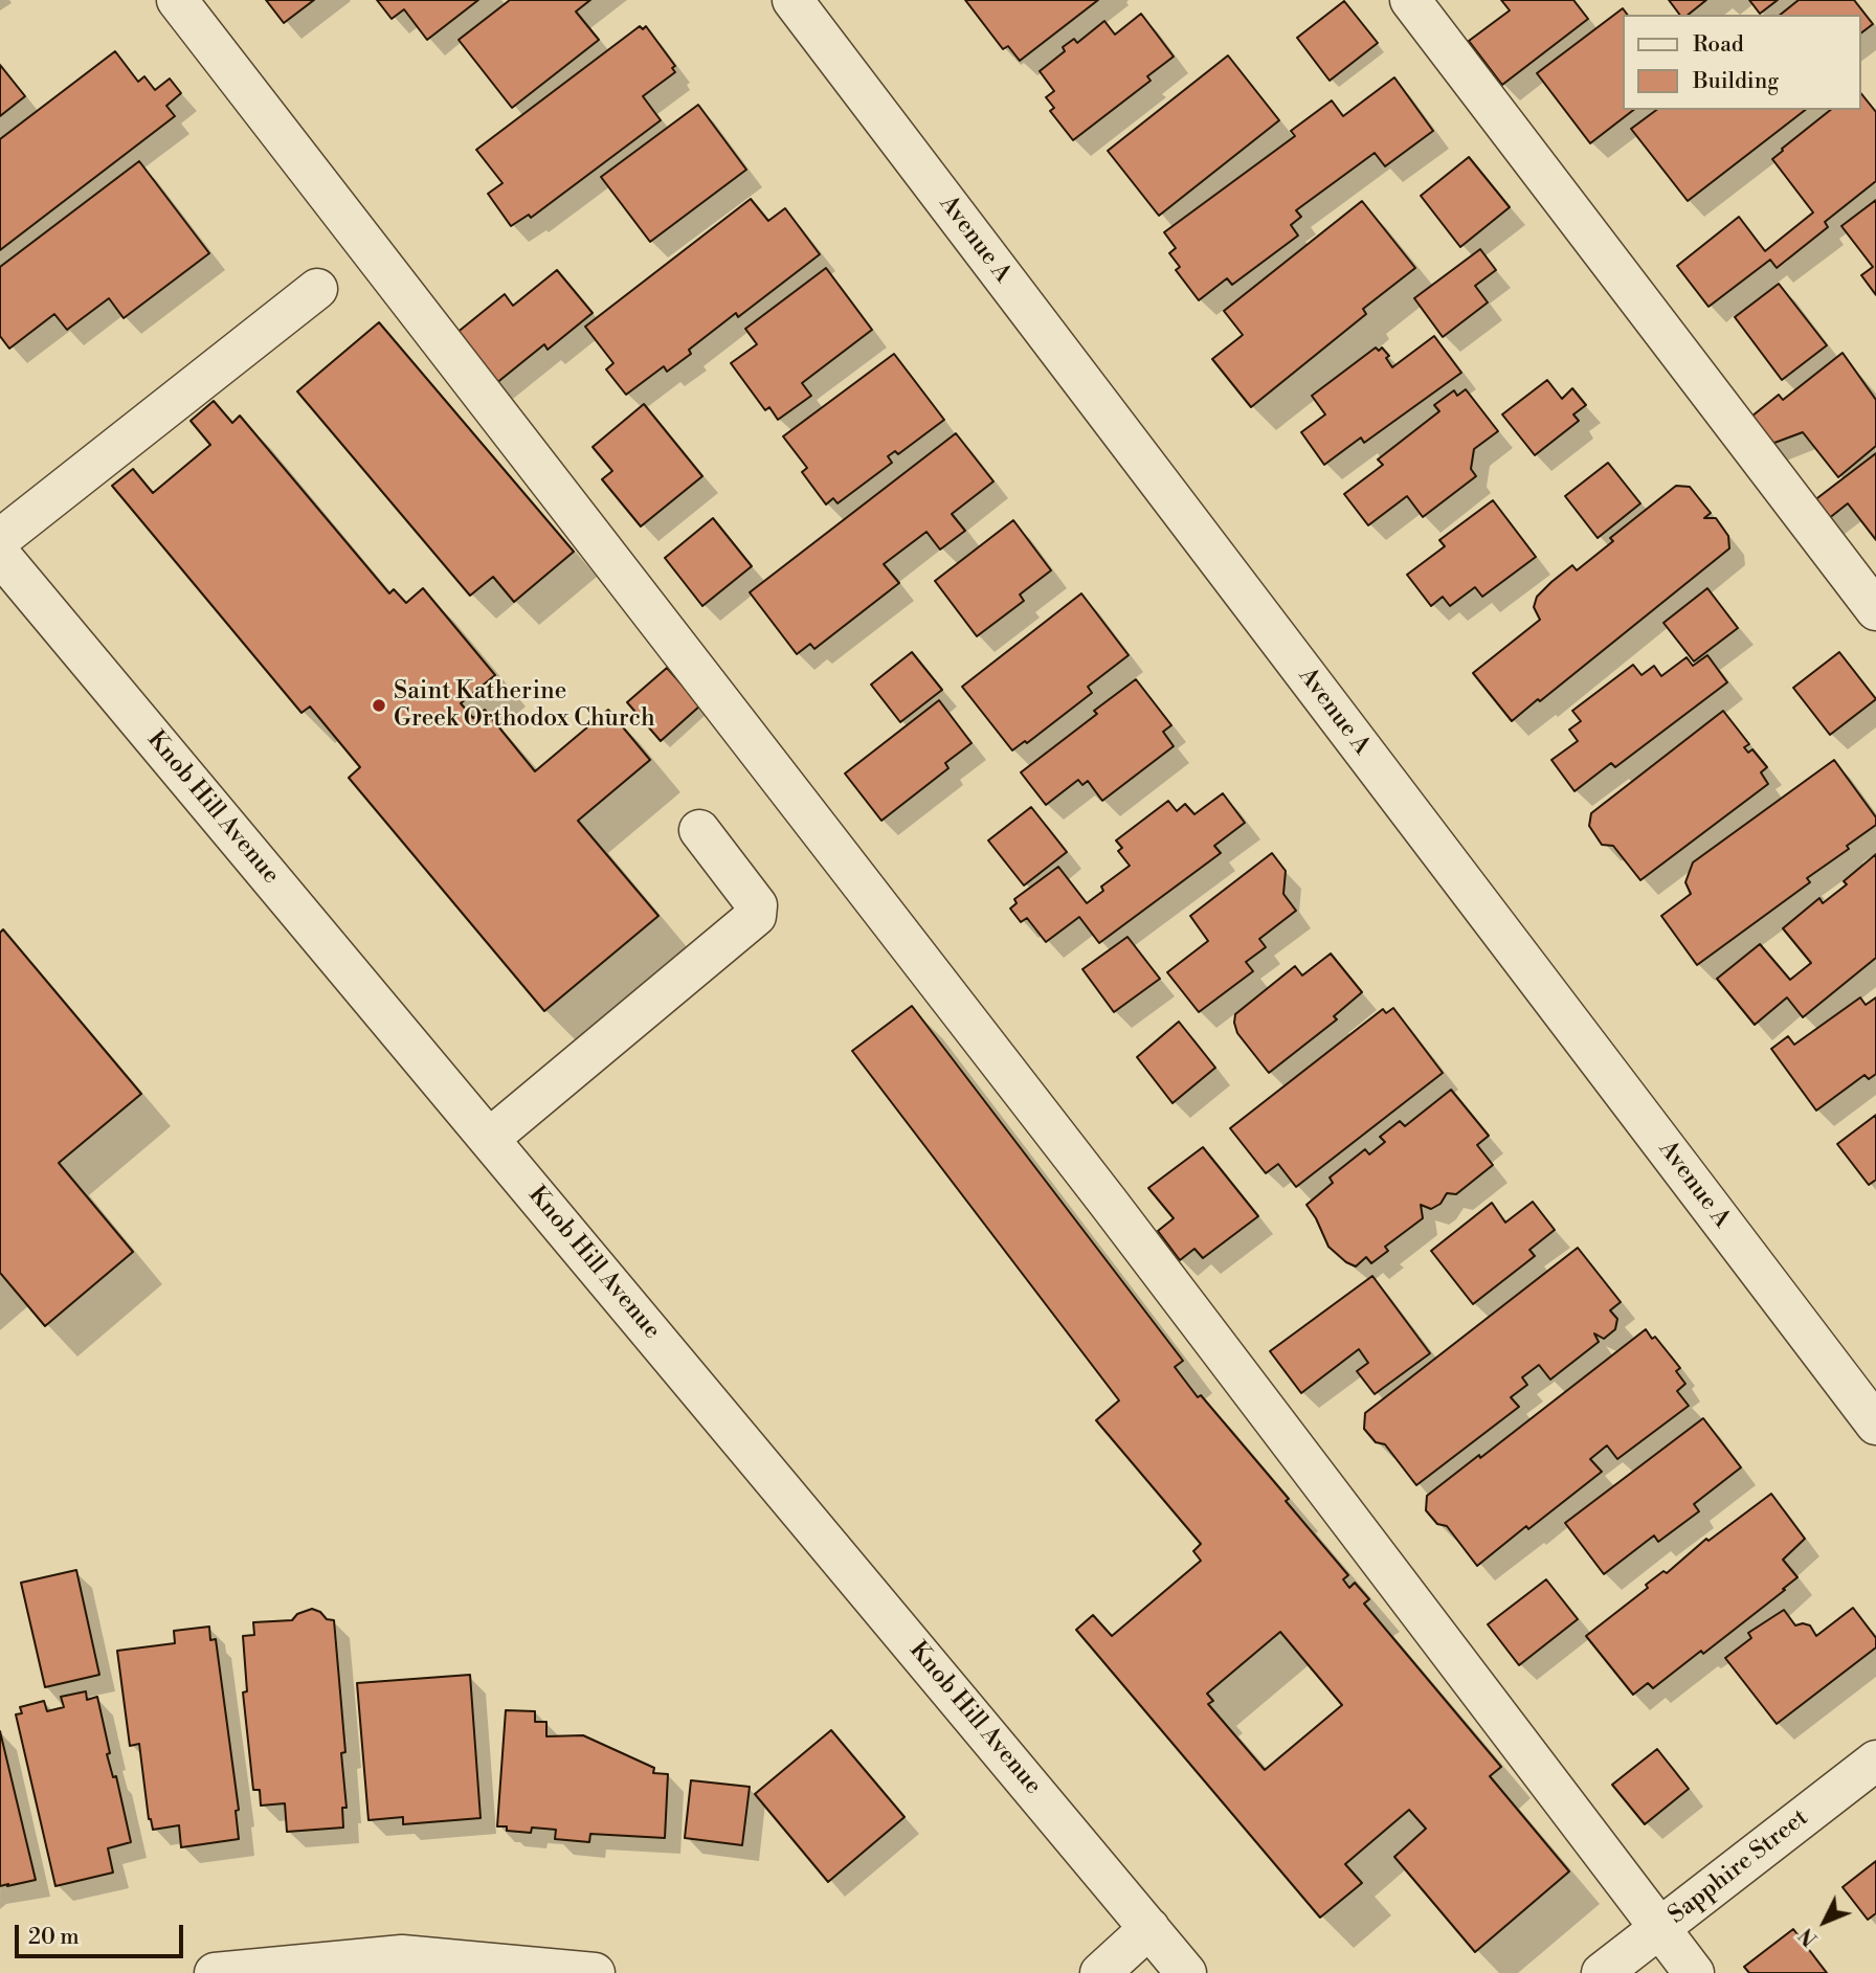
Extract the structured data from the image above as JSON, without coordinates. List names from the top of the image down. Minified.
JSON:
{"streets":{"street":["Avenue A","Knob Hill Avenue","Sapphire Street"]},"places":["Saint Katherine Greek Orthodox Church"],"legend":["Road","Building"],"scale_bar":"20 m","north":"bottom left"}
